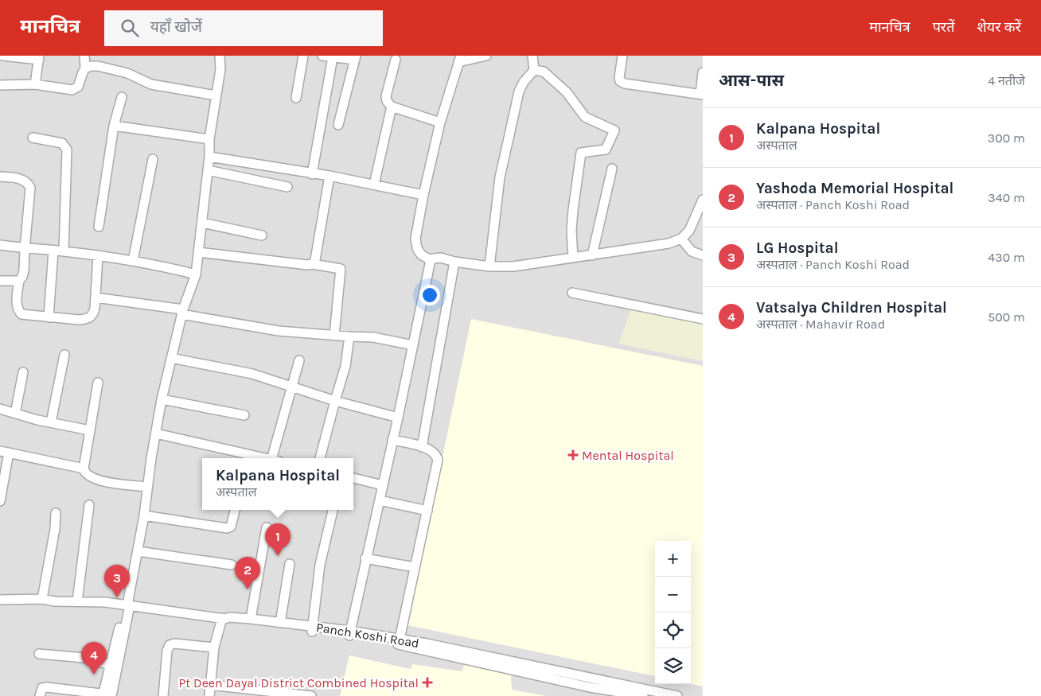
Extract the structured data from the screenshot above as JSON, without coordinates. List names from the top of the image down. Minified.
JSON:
{"streets":{"street":["Panch Koshi Road"]},"places":{"health":["Mental Hospital","Pt Deen Dayal District Combined Hospital"]},"page":{"header":"मानचित्र","search":"यहाँ खोजें","nav":["मानचित्र","परतें","शेयर करें"],"heading":["आस-पास","4 नतीजे"],"list":[{"mark":"1","name":"Kalpana Hospital","note":"अस्पताल","value":"300 m"},{"mark":"2","name":"Yashoda Memorial Hospital","note":"अस्पताल · Panch Koshi Road","value":"340 m"},{"mark":"3","name":"LG Hospital","note":"अस्पताल · Panch Koshi Road","value":"430 m"},{"mark":"4","name":"Vatsalya Children Hospital","note":"अस्पताल · Mahavir Road","value":"500 m"}],"popup":["Kalpana Hospital","अस्पताल"],"pins":["1","2","3","4"],"map_buttons":["+","−"]}}
